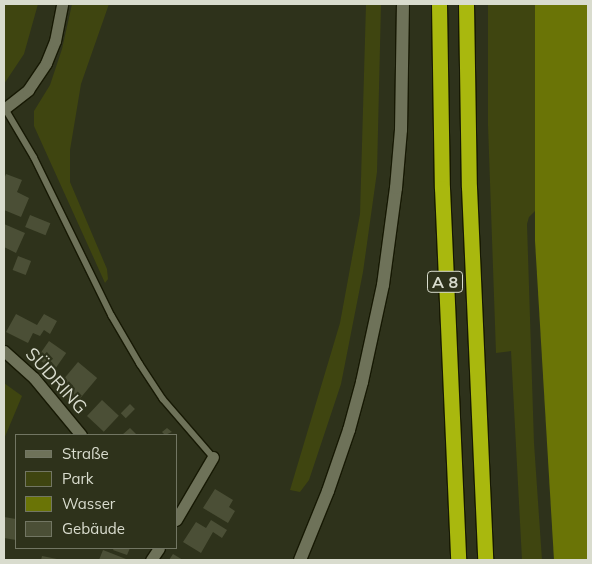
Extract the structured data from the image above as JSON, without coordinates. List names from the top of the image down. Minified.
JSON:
{"streets":{"highway":["A 8"],"street":["SÜDRING"]},"legend":["Straße","Park","Wasser","Gebäude"]}
